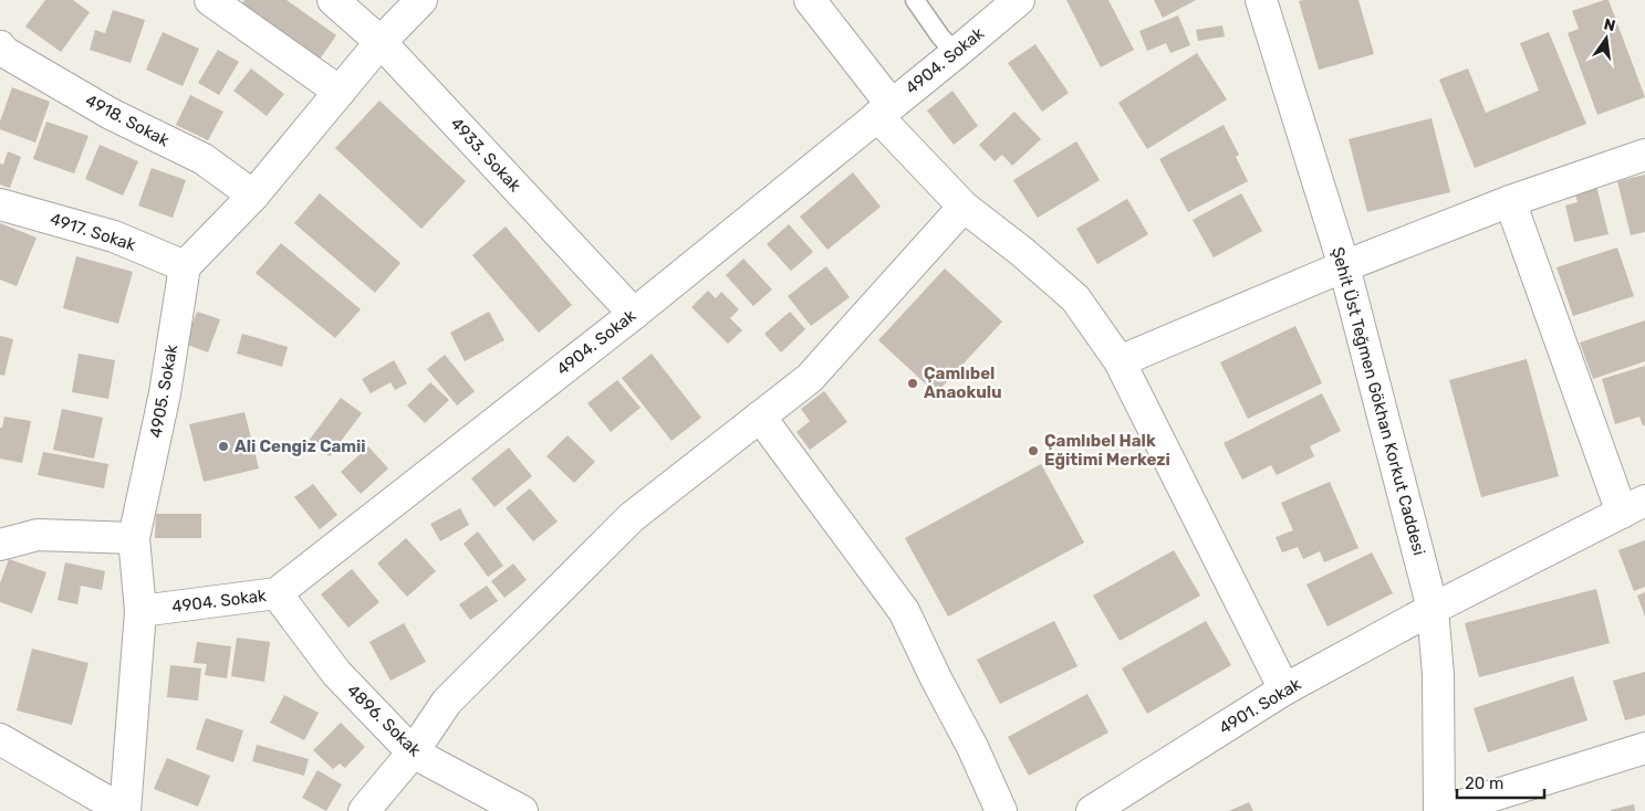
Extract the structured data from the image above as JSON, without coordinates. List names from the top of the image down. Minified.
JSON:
{"streets":{"street":["4904. Sokak","4918. Sokak","4933. Sokak","4917. Sokak","4905. Sokak","Şehit Üst Teğmen Gökhan Korkut Caddesi","4901. Sokak","4896. Sokak"]},"crossings":[["4904. Sokak","4933. Sokak"],["4904. Sokak","4905. Sokak"],["4904. Sokak","4896. Sokak"],["4917. Sokak","4905. Sokak"],["Şehit Üst Teğmen Gökhan Korkut Caddesi","4901. Sokak"]],"places":["Çamlıbel Anaokulu","Ali Cengiz Camii","Çamlıbel Halk Eğitimi Merkezi"],"scale_bar":"20 m","north":"top"}
